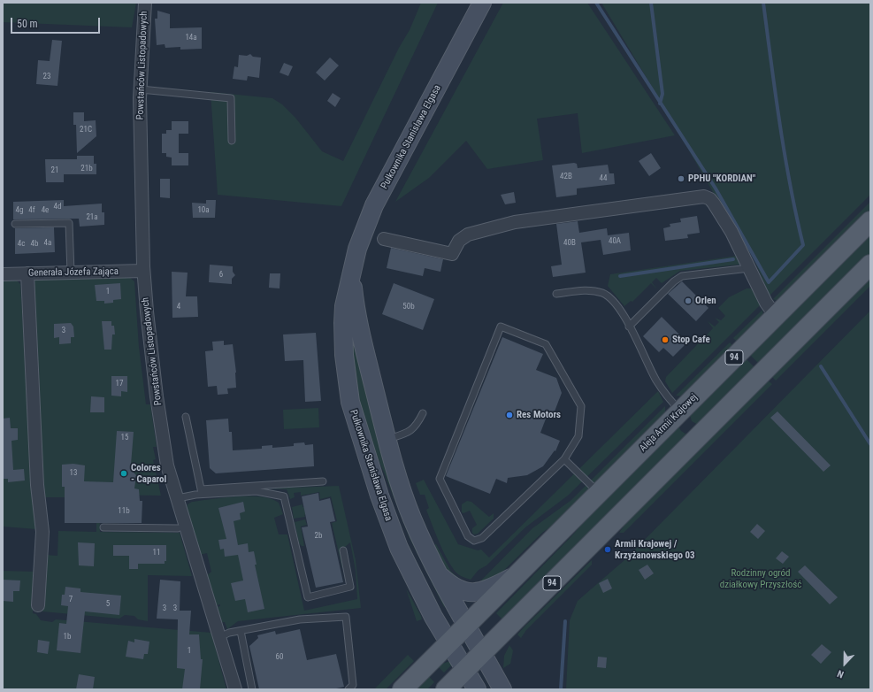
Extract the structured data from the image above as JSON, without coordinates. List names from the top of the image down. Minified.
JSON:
{"streets":{"main road":["94","Aleja Armii Krajowej"],"street":["Powstańców Listopadowych","Pułkownika Stanisława Elgasa","Generała Józefa Zająca"]},"crossings":[["Powstańców Listopadowych","Generała Józefa Zająca"],["Pułkownika Stanisława Elgasa","Aleja Armii Krajowej"]],"parks":["Rodzinny ogród działkowy Przyszłość"],"places":["PPHU \"KORDIAN\"","Orlen","Stop Cafe","Res Motors","Colores - Caparol","Armii Krajowej / Krzyżanowskiego 03"],"house_numbers":["14a","23","21C","21b","21","42B","44","4d","4g","4f","4e","10a","21a","40A","4a","40B","4c","4b","6","1","4","50b","3","17","15","13","11b","2b","11","7","5","3","3","1b","1","60"],"scale_bar":"50 m","north":"bottom"}
